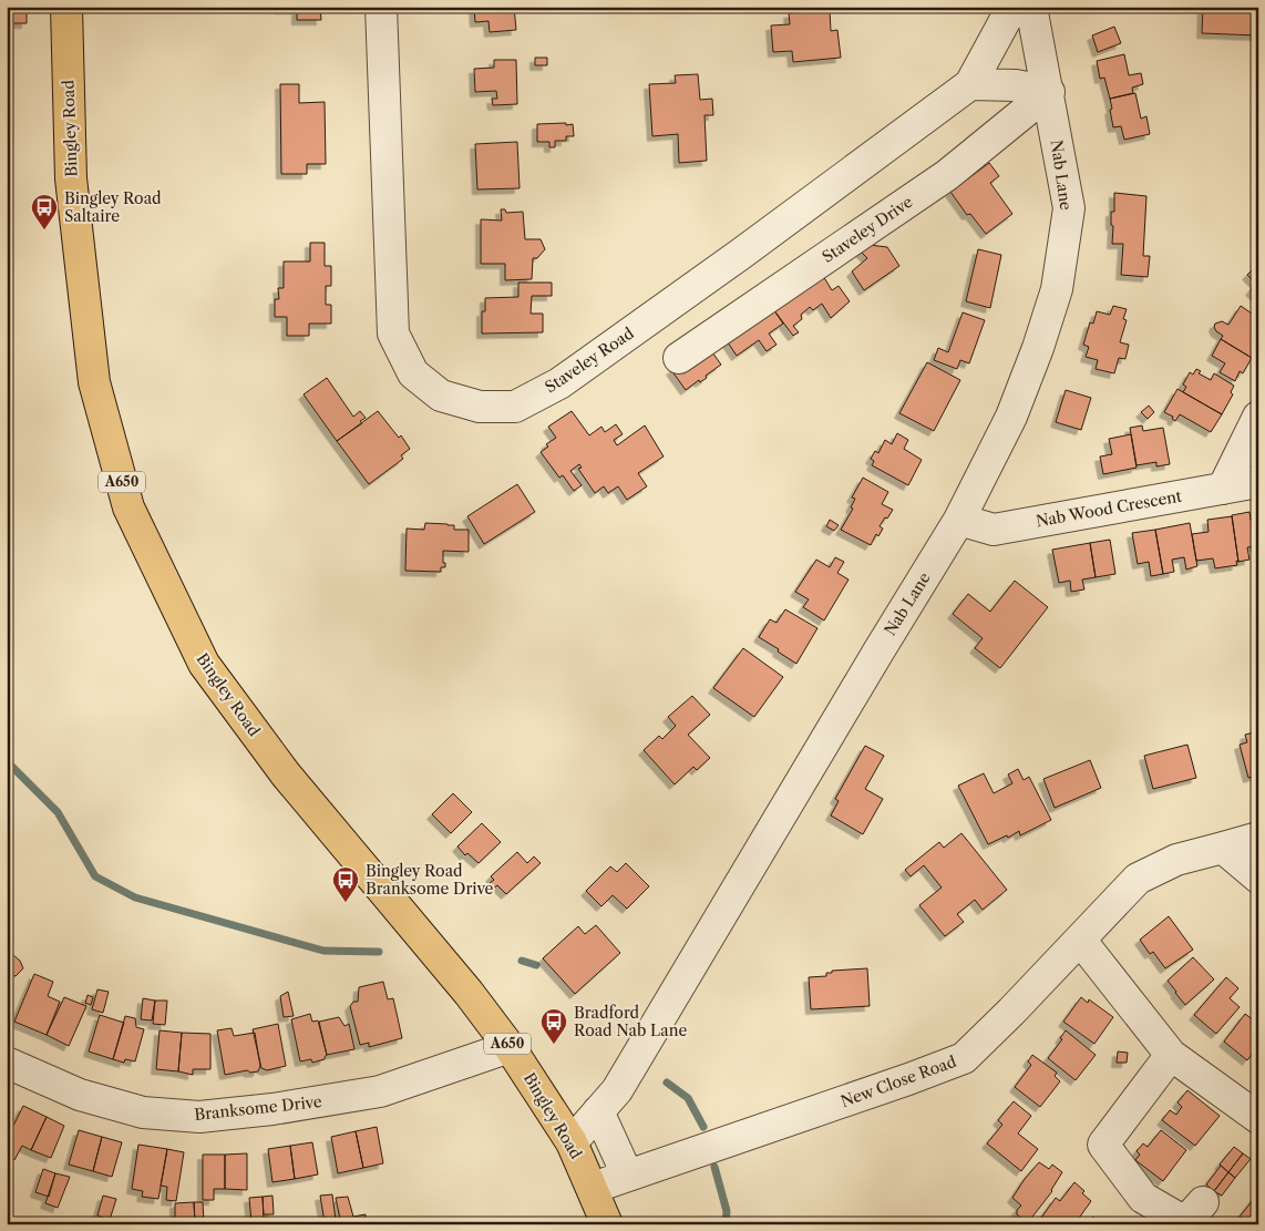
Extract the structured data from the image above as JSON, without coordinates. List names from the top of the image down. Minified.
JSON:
{"streets":{"highway":["Bingley Road","A650"],"street":["Nab Lane","Staveley Drive","Staveley Road","Nab Wood Crescent","New Close Road","Branksome Drive"]},"crossings":[["Bingley Road","Nab Lane"],["Bingley Road","New Close Road"],["Bingley Road","Branksome Drive"],["Nab Lane","Staveley Drive"],["Nab Lane","Nab Wood Crescent"]],"places":{"bus stop":["Bingley Road Saltaire","Bingley Road Branksome Drive","Bradford Road Nab Lane"]}}
